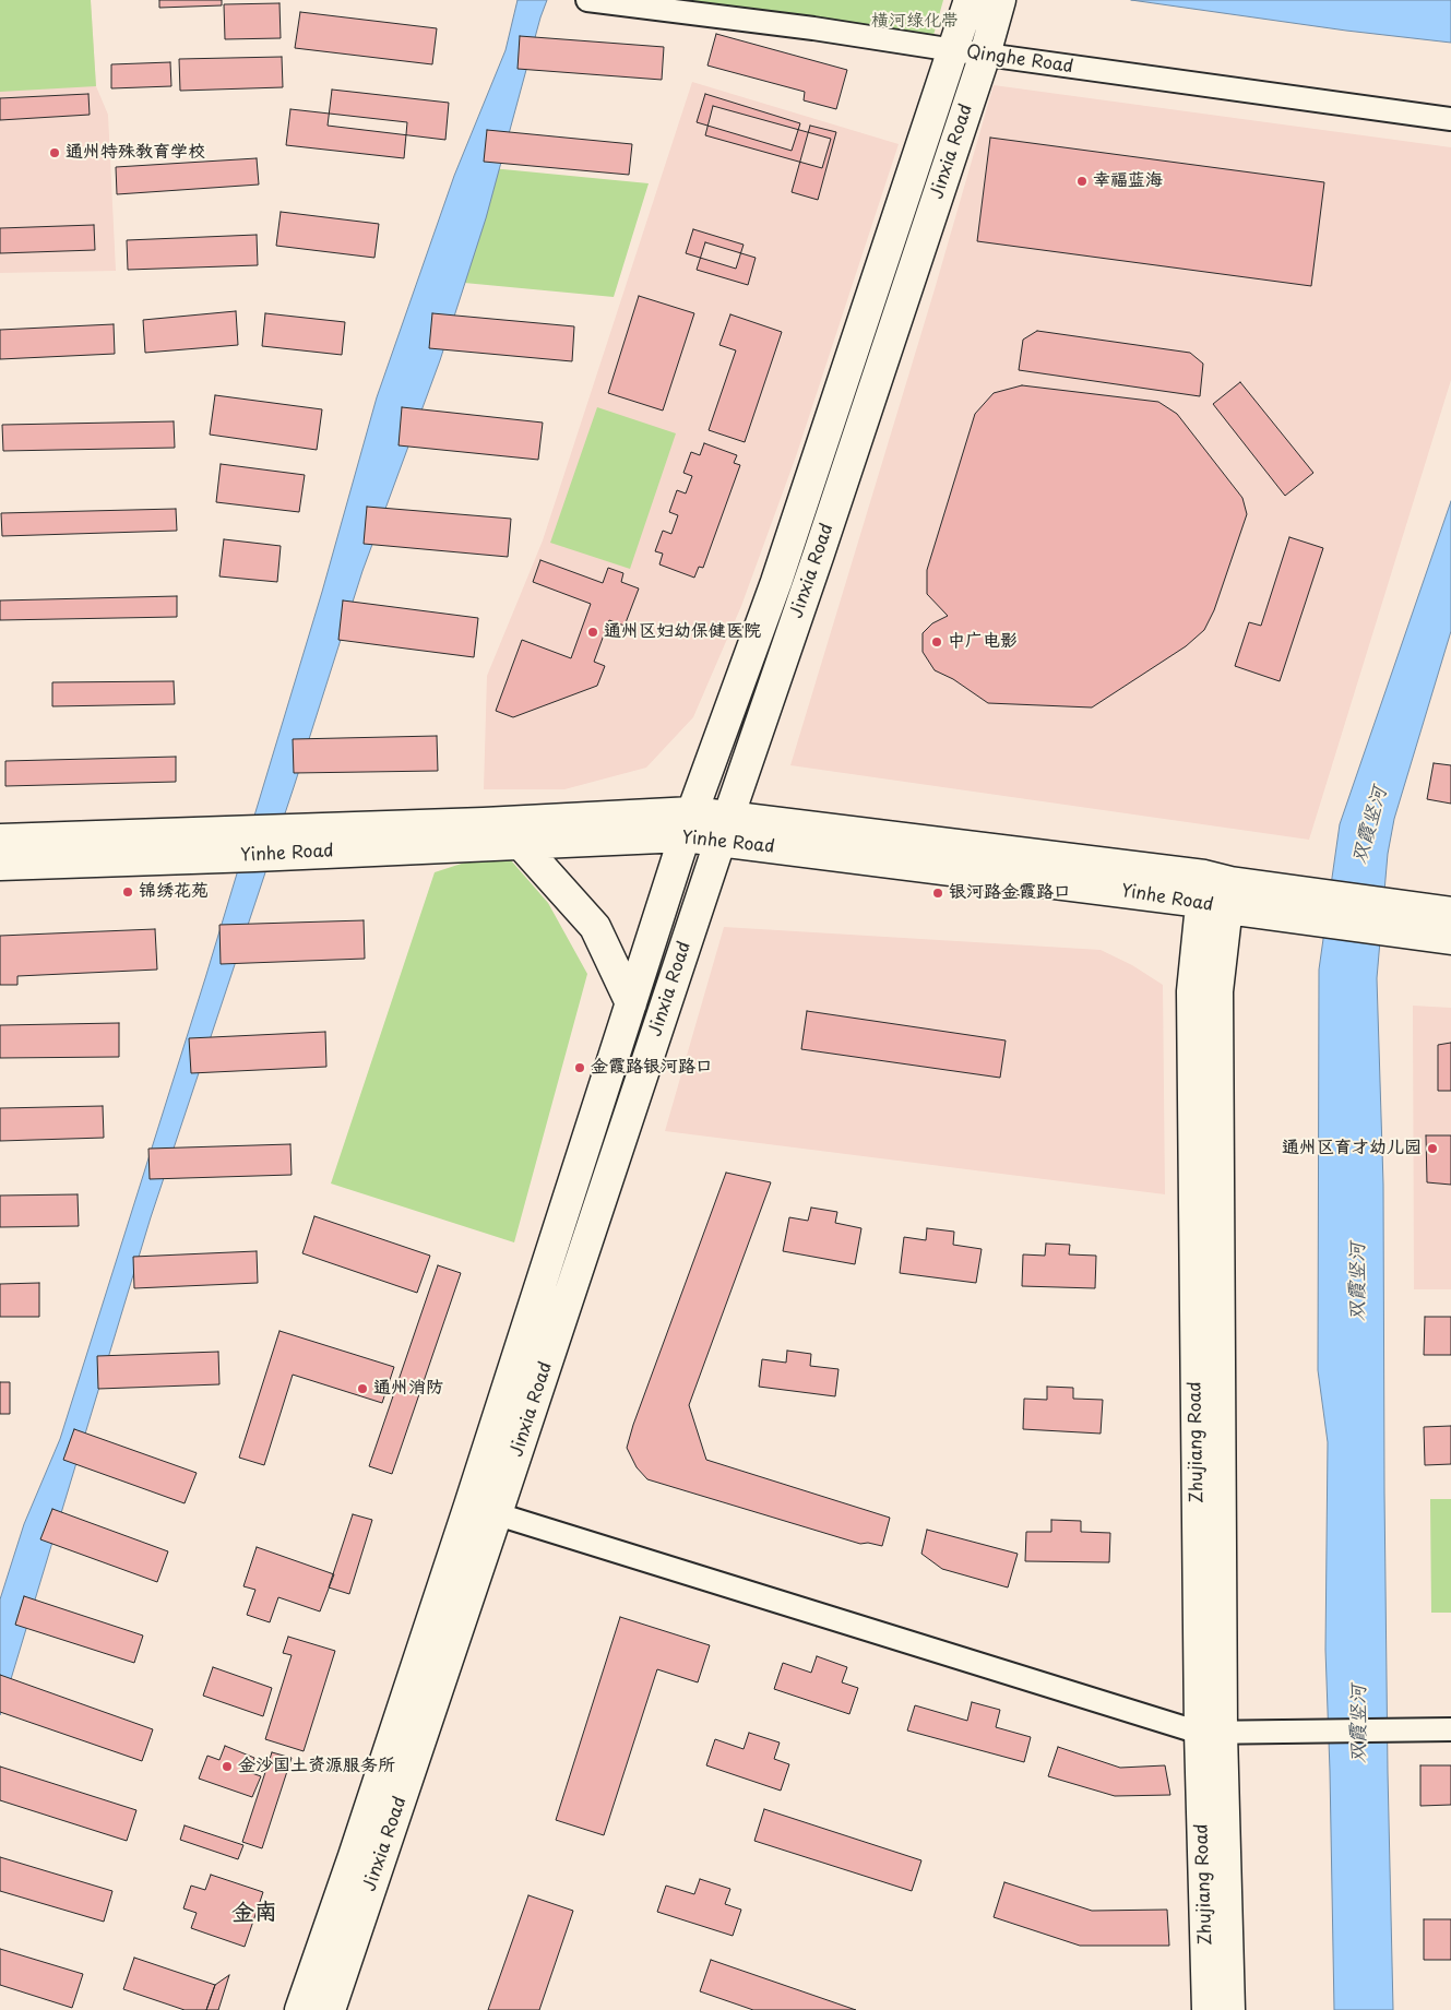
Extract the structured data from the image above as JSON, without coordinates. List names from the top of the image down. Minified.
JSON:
{"streets":{"main road":["Jinxia Road","Yinhe Road","Zhujiang Road"],"street":["Qinghe Road"]},"crossings":[["Qinghe Road","Jinxia Road"],["Jinxia Road","Yinhe Road"],["Yinhe Road","Zhujiang Road"]],"districts":["金南"],"water":["双霞竖河"],"parks":["横河绿化带"],"places":["通州特殊教育学校","幸福蓝海","通州区妇幼保健医院","中广电影","锦绣花苑","银河路金霞路口","金霞路银河路口","通州区育才幼儿园","通州消防","金沙国土资源服务所"]}
